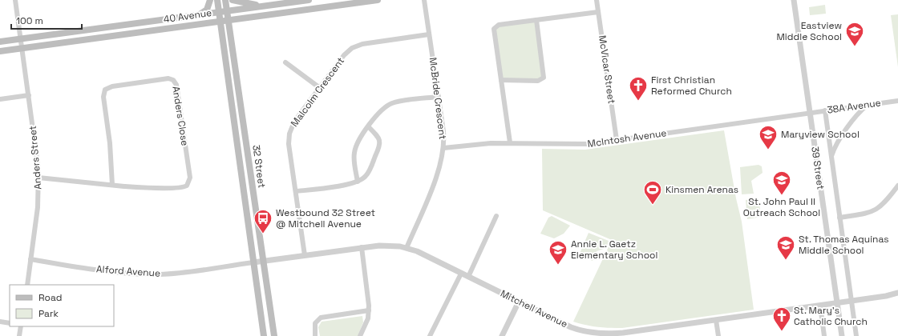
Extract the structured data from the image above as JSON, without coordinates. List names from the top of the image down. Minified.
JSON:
{"streets":{"main road":["40 Avenue","32 Street"],"street":["McVicar Street","Malcolm Crescent","McBride Crescent","38A Avenue","Anders Close","McIntosh Avenue","Anders Street","39 Street","Alford Avenue","Mitchell Avenue"]},"crossings":[["40 Avenue","Anders Street"],["40 Avenue","32 Street"],["McVicar Street","McIntosh Avenue"],["Malcolm Crescent","McBride Crescent"],["Malcolm Crescent","Mitchell Avenue"],["McBride Crescent","McIntosh Avenue"],["McBride Crescent","Mitchell Avenue"],["38A Avenue","McIntosh Avenue"],["38A Avenue","39 Street"],["Anders Close","Anders Street"],["McIntosh Avenue","39 Street"],["Anders Street","Alford Avenue"],["32 Street","Alford Avenue"],["32 Street","Mitchell Avenue"],["39 Street","Mitchell Avenue"],["Alford Avenue","Mitchell Avenue"]],"places":{"school or university":["Eastview Middle School","Maryview School","St. John Paul II Outreach School","St. Thomas Aquinas Middle School","Annie L. Gaetz Elementary School"],"church":["First Christian Reformed Church","St. Mary's Catholic Church"],"sports":["Kinsmen Arenas"],"bus stop":["Westbound 32 Street @ Mitchell Avenue"]},"legend":["Road","Park"],"scale_bar":"100 m"}
